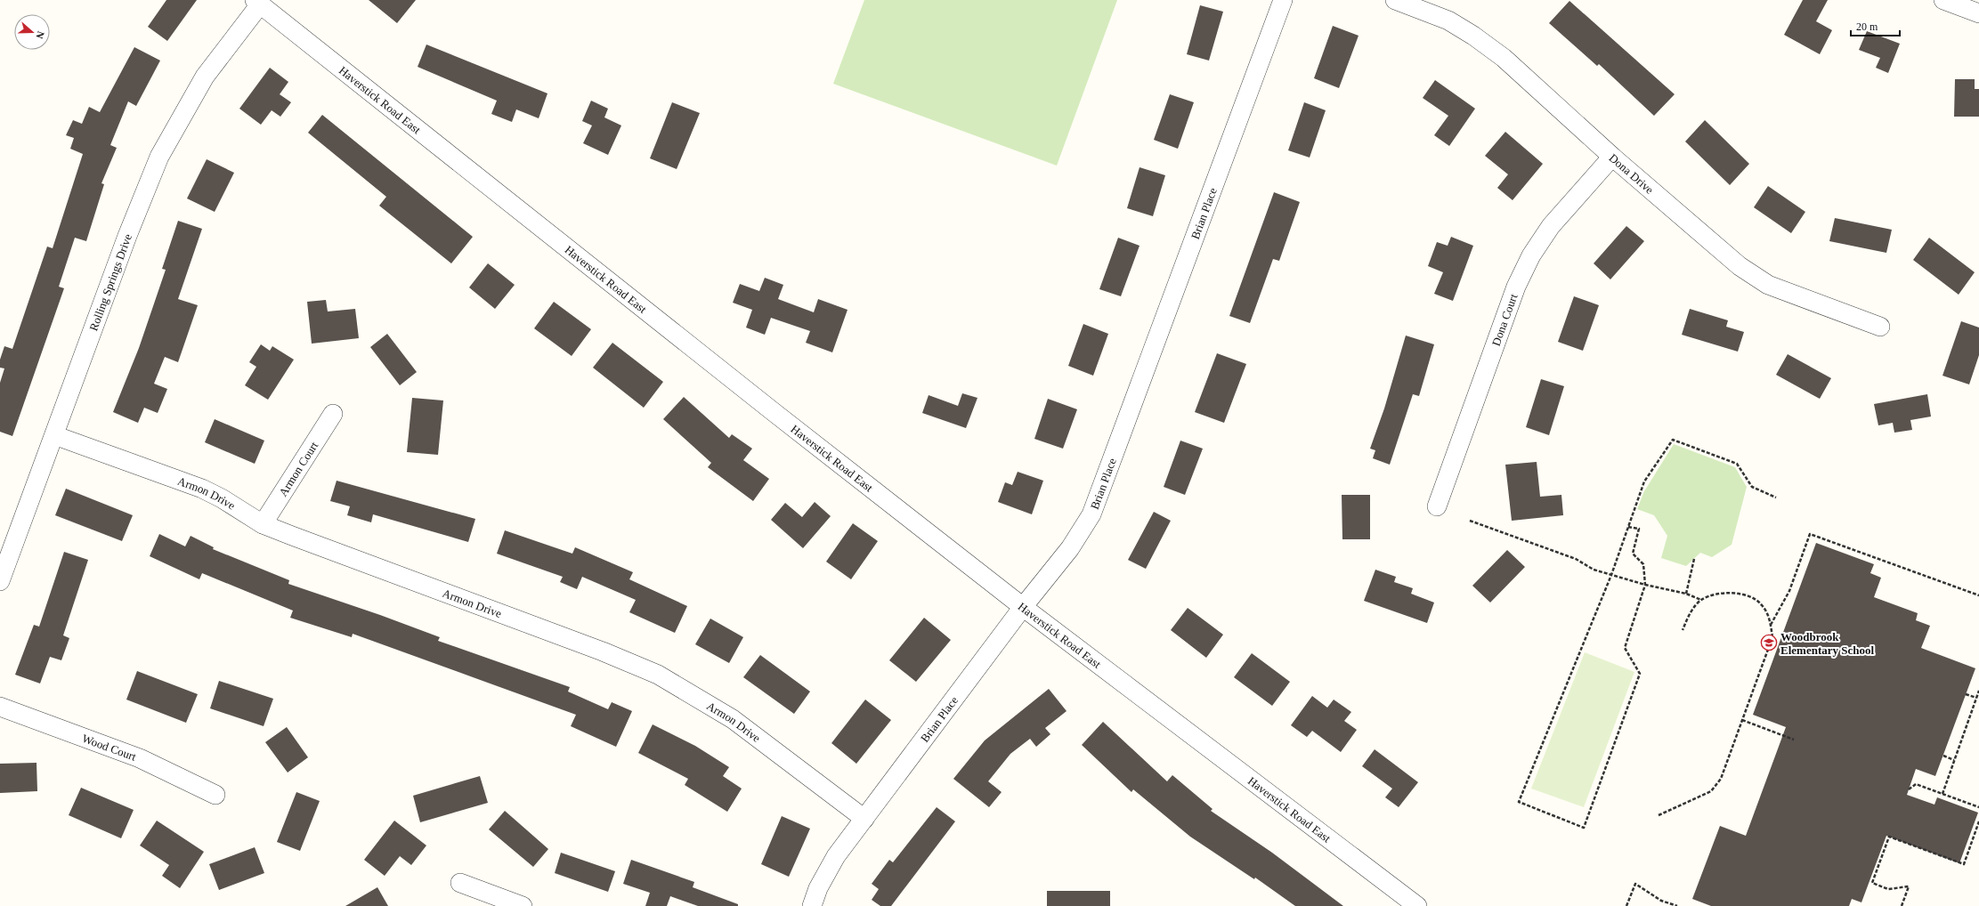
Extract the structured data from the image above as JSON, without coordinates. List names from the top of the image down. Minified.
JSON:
{"streets":{"street":["Haverstick Road East","Dona Drive","Brian Place","Rolling Springs Drive","Dona Court","Armon Court","Armon Drive","Wood Court"]},"crossings":[["Haverstick Road East","Brian Place"],["Haverstick Road East","Rolling Springs Drive"],["Dona Drive","Dona Court"],["Brian Place","Armon Drive"],["Rolling Springs Drive","Armon Drive"],["Armon Court","Armon Drive"]],"places":{"school or university":["Woodbrook Elementary School"]},"scale_bar":"20 m","north":"right"}
